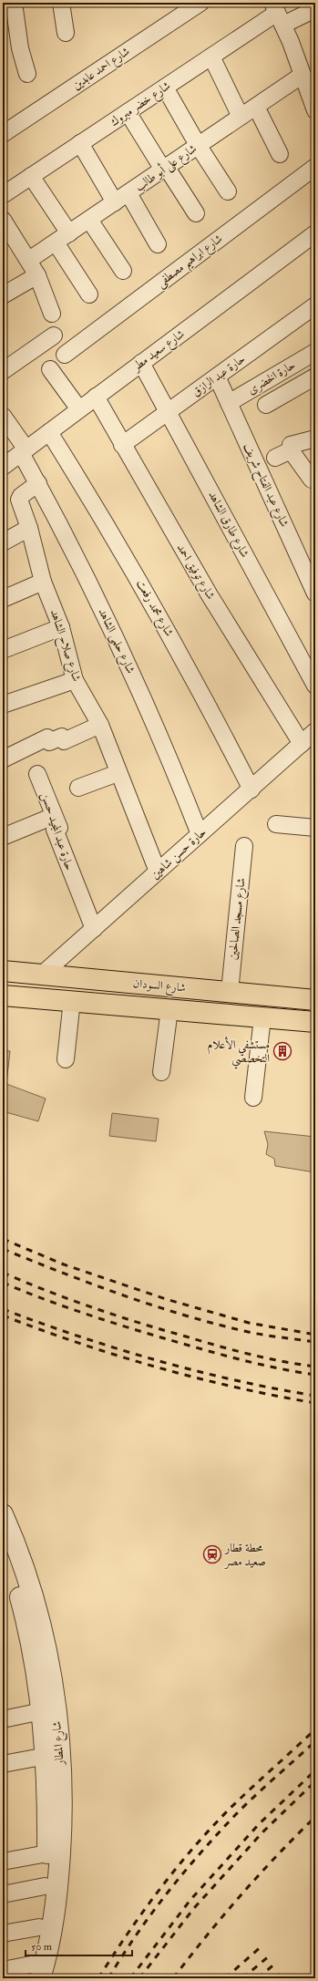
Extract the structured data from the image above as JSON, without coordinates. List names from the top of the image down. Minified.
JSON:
{"streets":{"main road":["شارع السودان"],"street":["شارع احمد عابدين","شارع خضر مبروك","شارع على أبو طالب","شارع ابراهيم مصطفى","شارع سعيد مطر","حارة عبد الرازق","حارة الخضرى","شارع عبد الفتاح شريف","شارع طارق الشاهد","شارع توفيق احمد","شارع محمد رفعت","شارع حلمى الشاهد","شارع صلاح الشاهد","حارة عبد المجيد حسن","حارة حسن شاهين","شارع مسجد الصالحين","شارع المطار"]},"crossings":[["شارع سعيد مطر","شارع طارق الشاهد"],["شارع سعيد مطر","شارع توفيق احمد"],["شارع سعيد مطر","شارع محمد رفعت"],["شارع سعيد مطر","شارع حلمى الشاهد"],["حارة عبد الرازق","شارع عبد الفتاح شريف"],["حارة عبد الرازق","شارع طارق الشاهد"],["حارة عبد الرازق","شارع توفيق احمد"],["حارة الخضرى","شارع عبد الفتاح شريف"],["شارع توفيق احمد","حارة حسن شاهين"],["شارع محمد رفعت","حارة حسن شاهين"],["شارع حلمى الشاهد","شارع صلاح الشاهد"],["شارع حلمى الشاهد","حارة حسن شاهين"],["شارع صلاح الشاهد","حارة حسن شاهين"],["حارة عبد المجيد حسن","حارة حسن شاهين"],["حارة حسن شاهين","شارع السودان"],["شارع مسجد الصالحين","شارع السودان"]],"places":{"building":["مستشفي الأعلام التخصصي"],"station":["محطة قطار صعيد مصر"]},"scale_bar":"50 m"}
